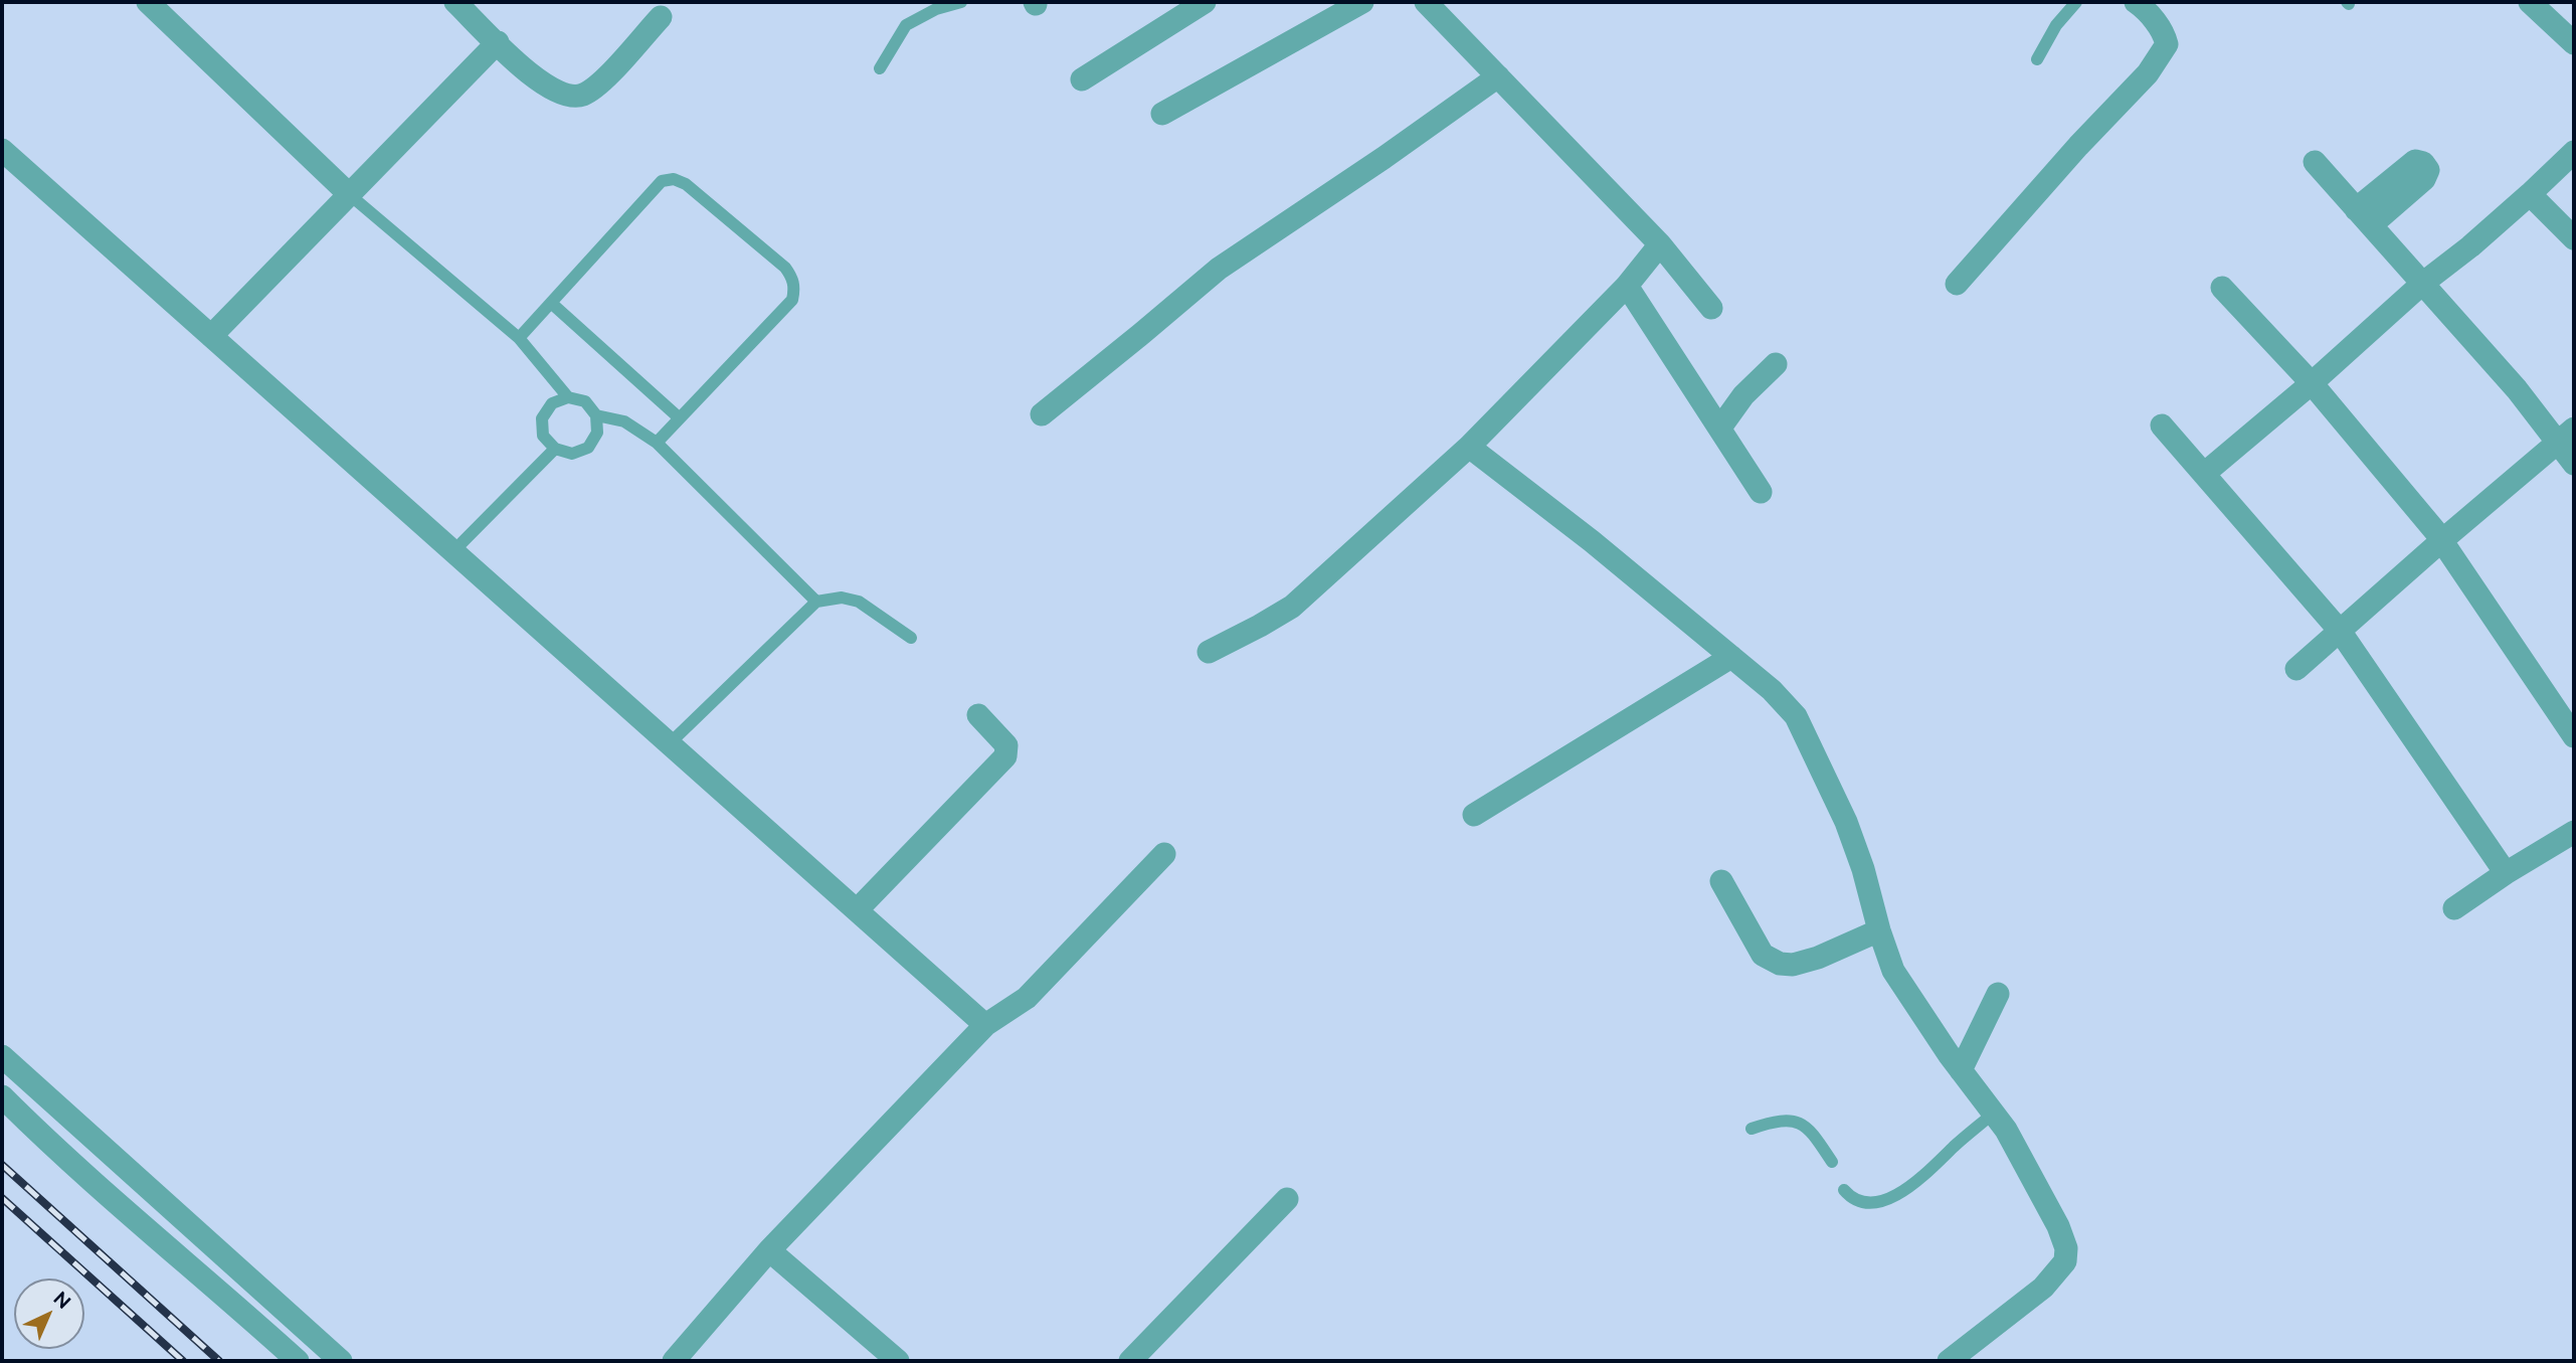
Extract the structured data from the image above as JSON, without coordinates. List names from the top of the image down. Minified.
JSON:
{"north":"top right"}
